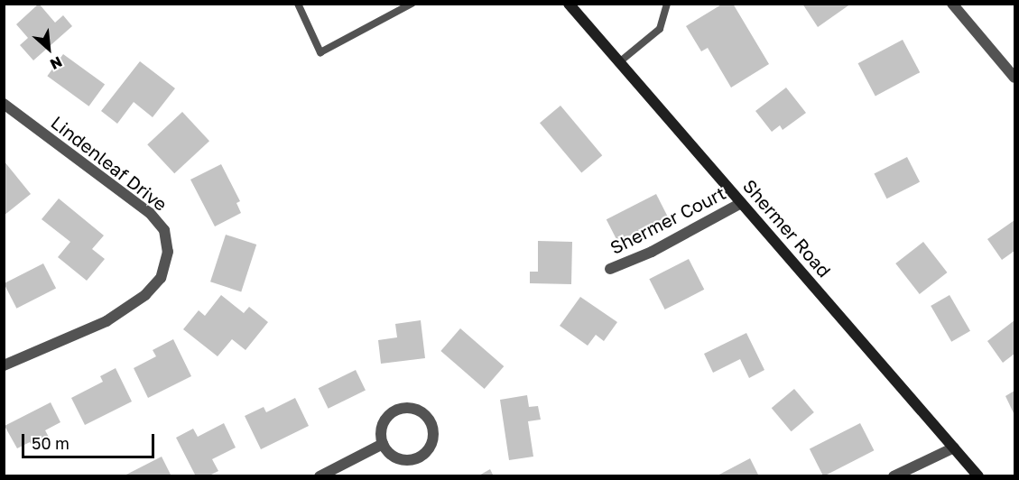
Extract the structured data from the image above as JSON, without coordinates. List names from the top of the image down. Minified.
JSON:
{"streets":{"main road":["Shermer Road"],"street":["Lindenleaf Drive","Shermer Court"]},"crossings":[["Shermer Court","Shermer Road"]],"scale_bar":"50 m","north":"bottom right"}
